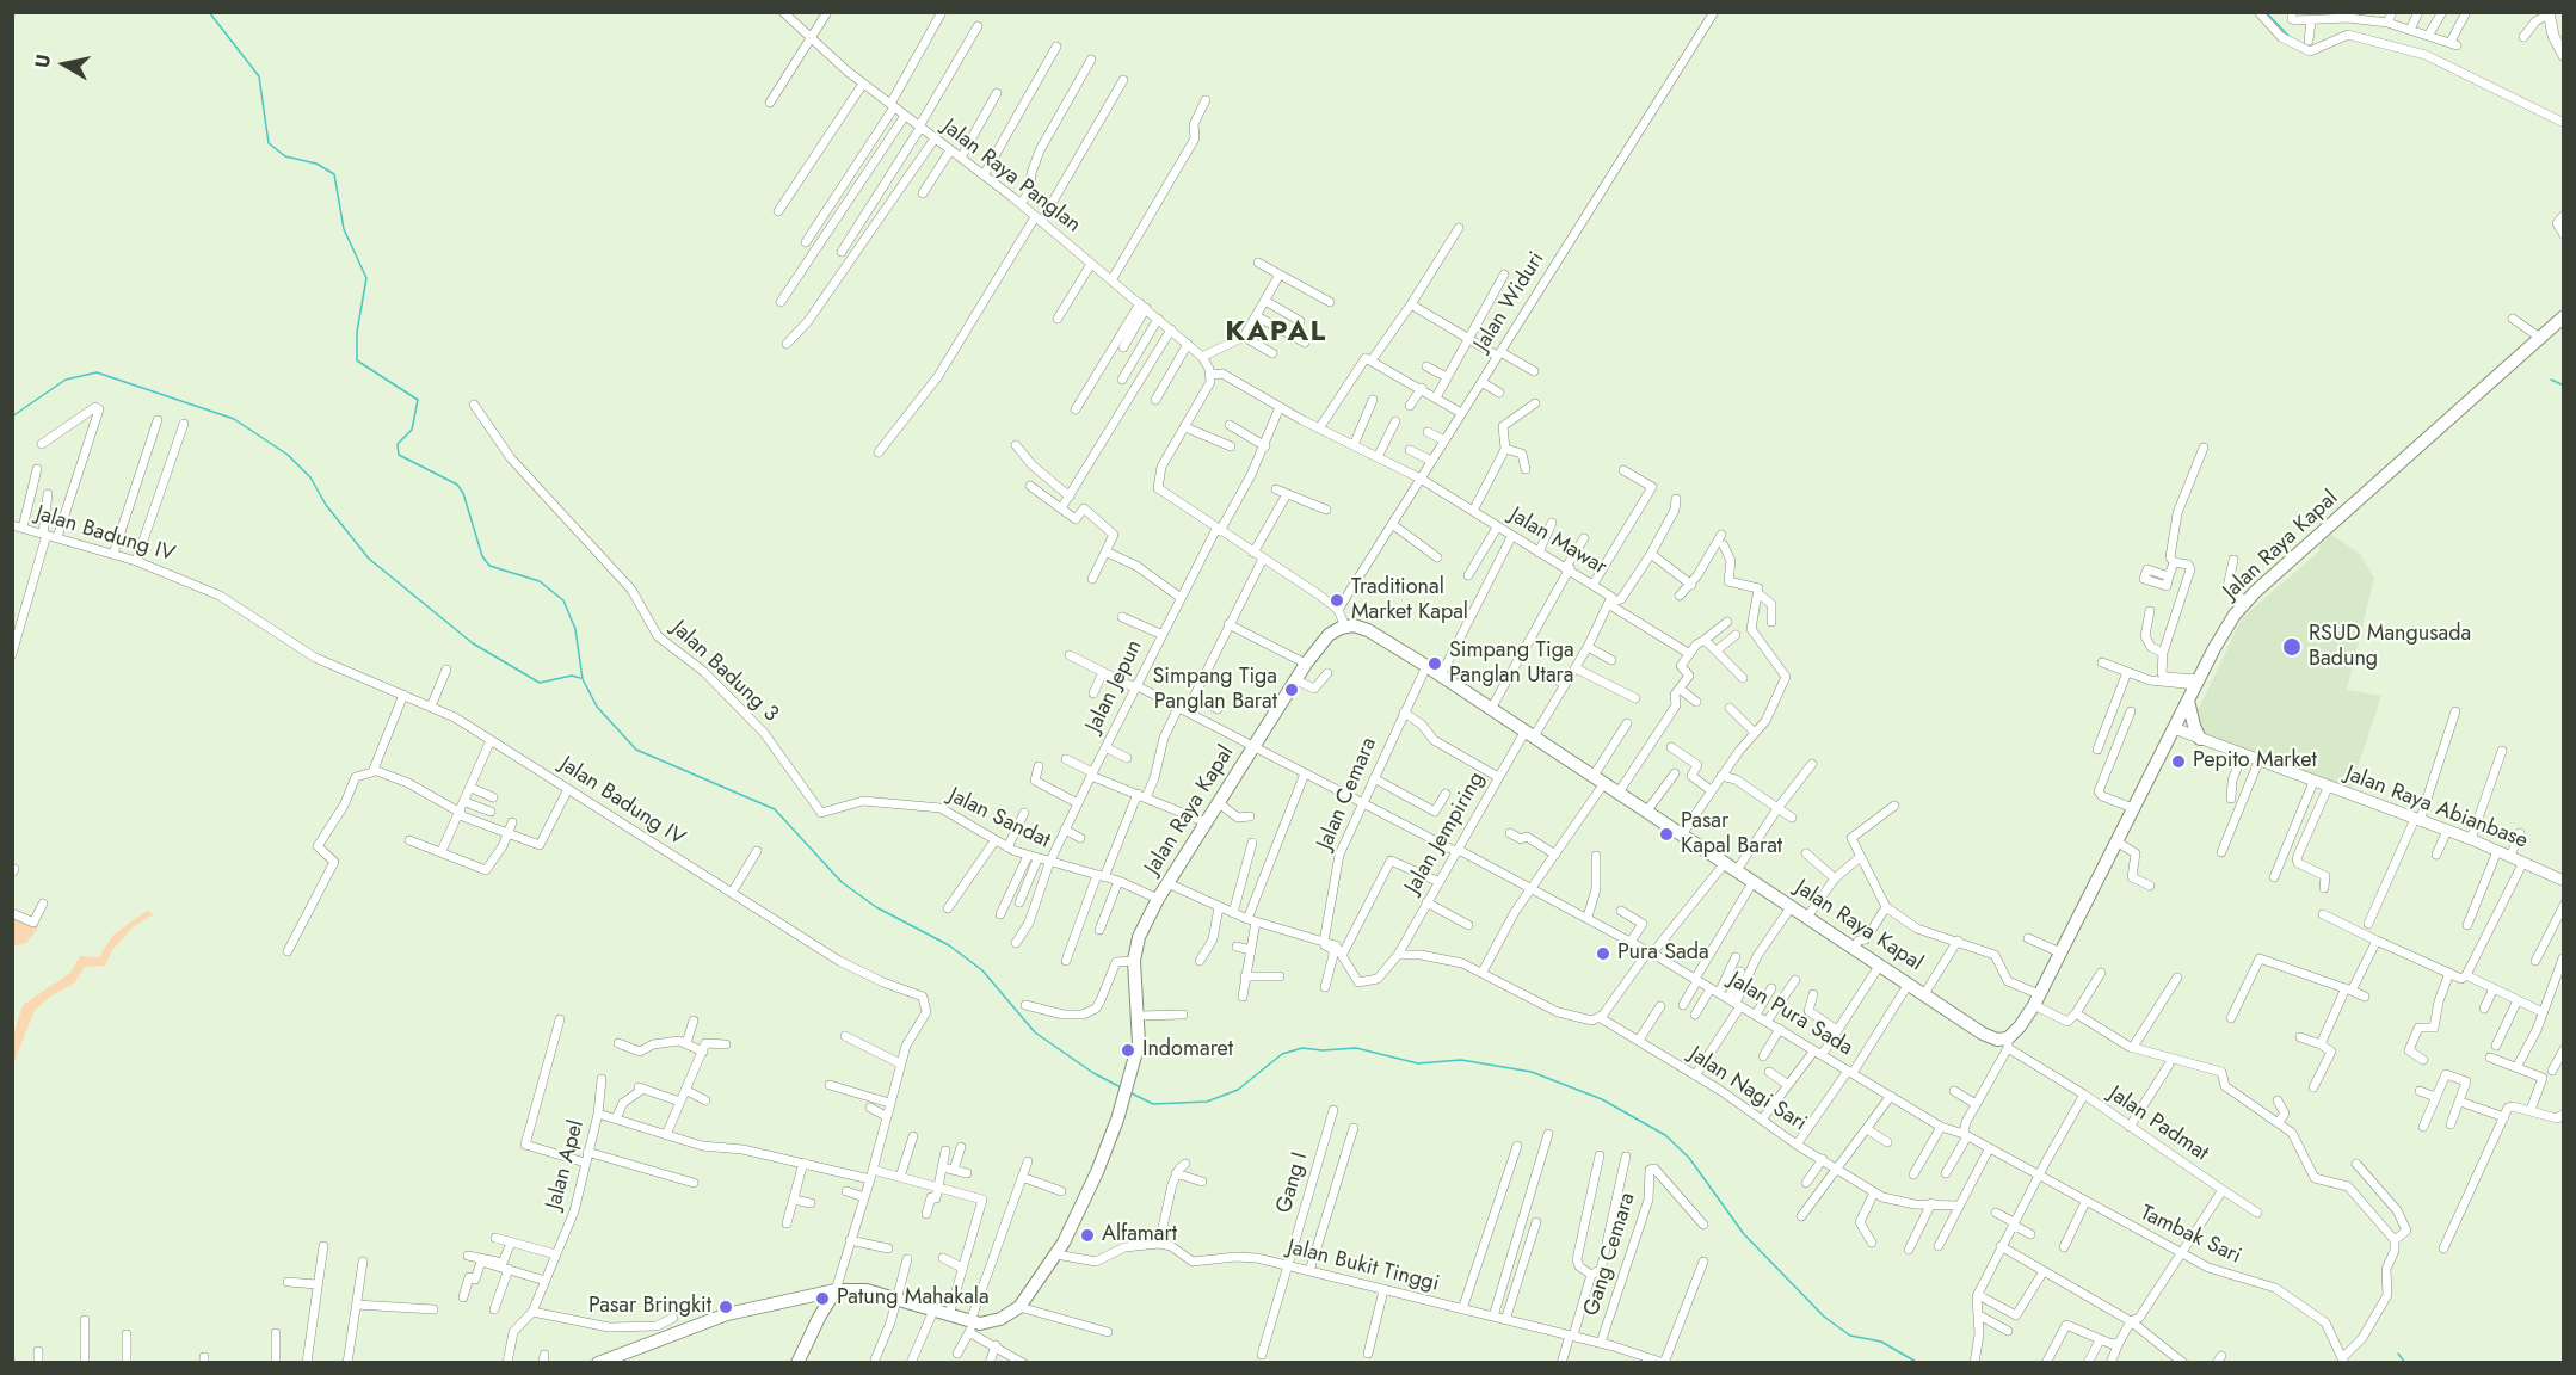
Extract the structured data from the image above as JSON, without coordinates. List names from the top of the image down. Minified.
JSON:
{"streets":{"highway":["Jalan Raya Kapal"],"main road":["Jalan Raya Abianbase"],"street":["Jalan Raya Panglan","Jalan Widuri","Jalan Badung IV","Jalan Mawar","Jalan Badung 3","Jalan Jepun","Jalan Cemara","Jalan Sandat","Jalan Jempiring","Jalan Pura Sada","Jalan Nagi Sari","Jalan Padmat","Jalan Apel","Gang I","Tambak Sari","Gang Cemara","Jalan Bukit Tinggi"]},"crossings":[["Jalan Raya Panglan","Jalan Mawar"],["Jalan Widuri","Jalan Mawar"],["Jalan Badung IV","Jalan Apel"],["Jalan Mawar","Jalan Raya Kapal"],["Jalan Mawar","Jalan Jepun"],["Jalan Mawar","Jalan Jempiring"],["Jalan Raya Kapal","Jalan Cemara"],["Jalan Raya Kapal","Jalan Raya Abianbase"],["Jalan Raya Kapal","Jalan Sandat"],["Jalan Raya Kapal","Jalan Jempiring"],["Jalan Raya Kapal","Jalan Pura Sada"],["Jalan Raya Kapal","Jalan Padmat"],["Jalan Badung 3","Jalan Sandat"],["Jalan Jepun","Jalan Sandat"],["Jalan Jepun","Jalan Pura Sada"],["Jalan Cemara","Jalan Pura Sada"],["Jalan Jempiring","Jalan Pura Sada"],["Jalan Pura Sada","Tambak Sari"],["Gang I","Jalan Bukit Tinggi"],["Gang Cemara","Jalan Bukit Tinggi"]],"districts":["KAPAL"],"places":["Traditional Market Kapal","RSUD Mangusada Badung","Simpang Tiga Panglan Utara","Simpang Tiga Panglan Barat","Pepito Market","Pasar Kapal Barat","Pura Sada","Indomaret","Alfamart","Patung Mahakala","Pasar Bringkit"],"north":"left"}
